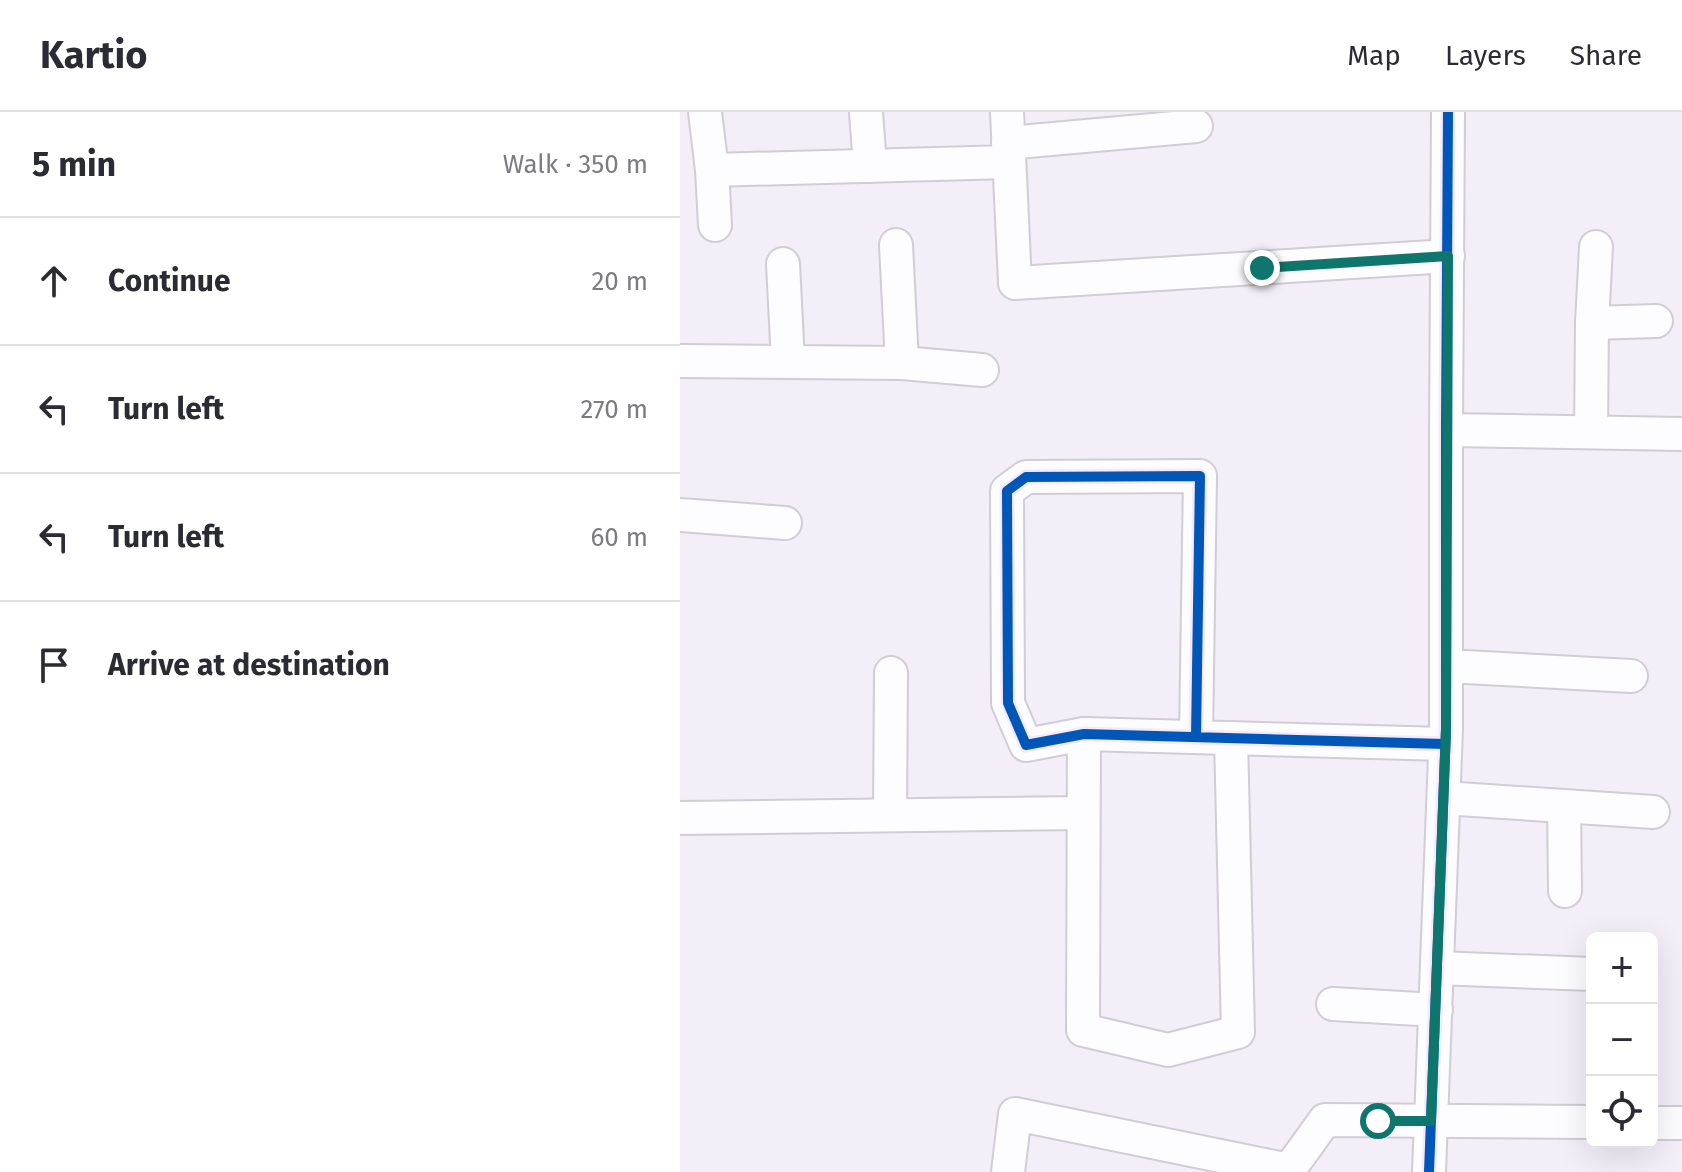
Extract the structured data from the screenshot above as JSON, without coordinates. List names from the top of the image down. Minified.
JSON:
{"page":{"header":"Kartio","nav":["Map","Layers","Share"],"heading":["5 min","Walk · 350 m"],"list":[["Continue","20 m"],["Turn left","270 m"],["Turn left","60 m"],"Arrive at destination"],"map_buttons":["+","−"]}}
